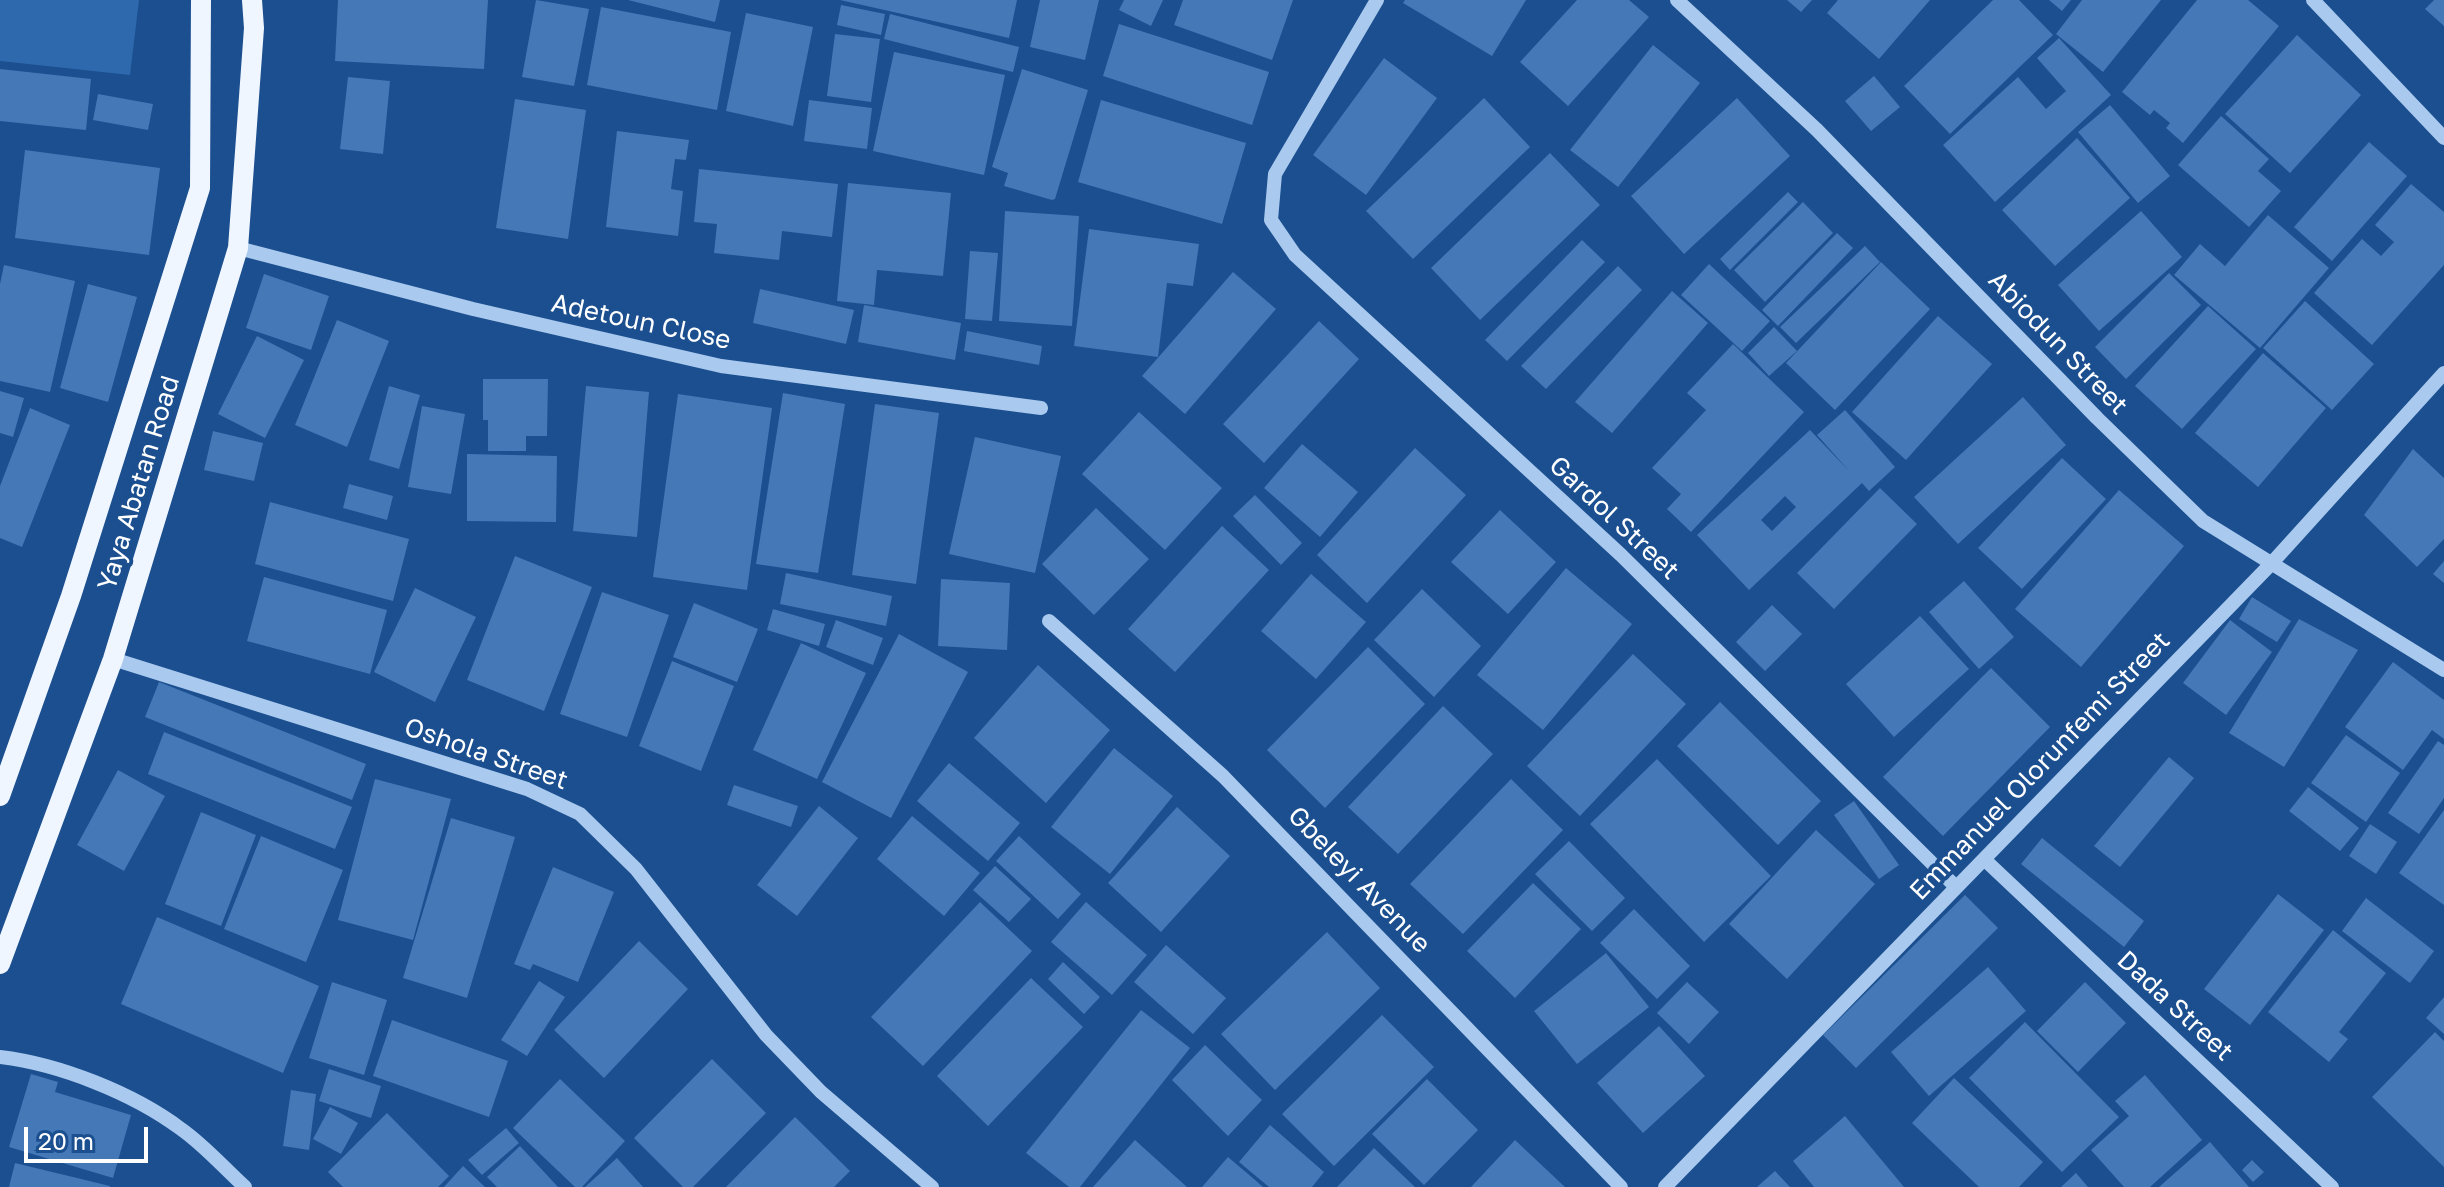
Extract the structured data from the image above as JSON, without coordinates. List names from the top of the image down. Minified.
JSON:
{"streets":{"main road":["Yaya Abatan Road"],"street":["Adetoun Close","Abiodun Street","Gardol Street","Oshola Street","Emmanuel Olorunfemi Street","Gbeleyi Avenue","Dada Street"]},"crossings":[["Adetoun Close","Yaya Abatan Road"],["Abiodun Street","Emmanuel Olorunfemi Street"],["Yaya Abatan Road","Oshola Street"],["Gardol Street","Emmanuel Olorunfemi Street"],["Emmanuel Olorunfemi Street","Dada Street"]],"scale_bar":"20 m"}
